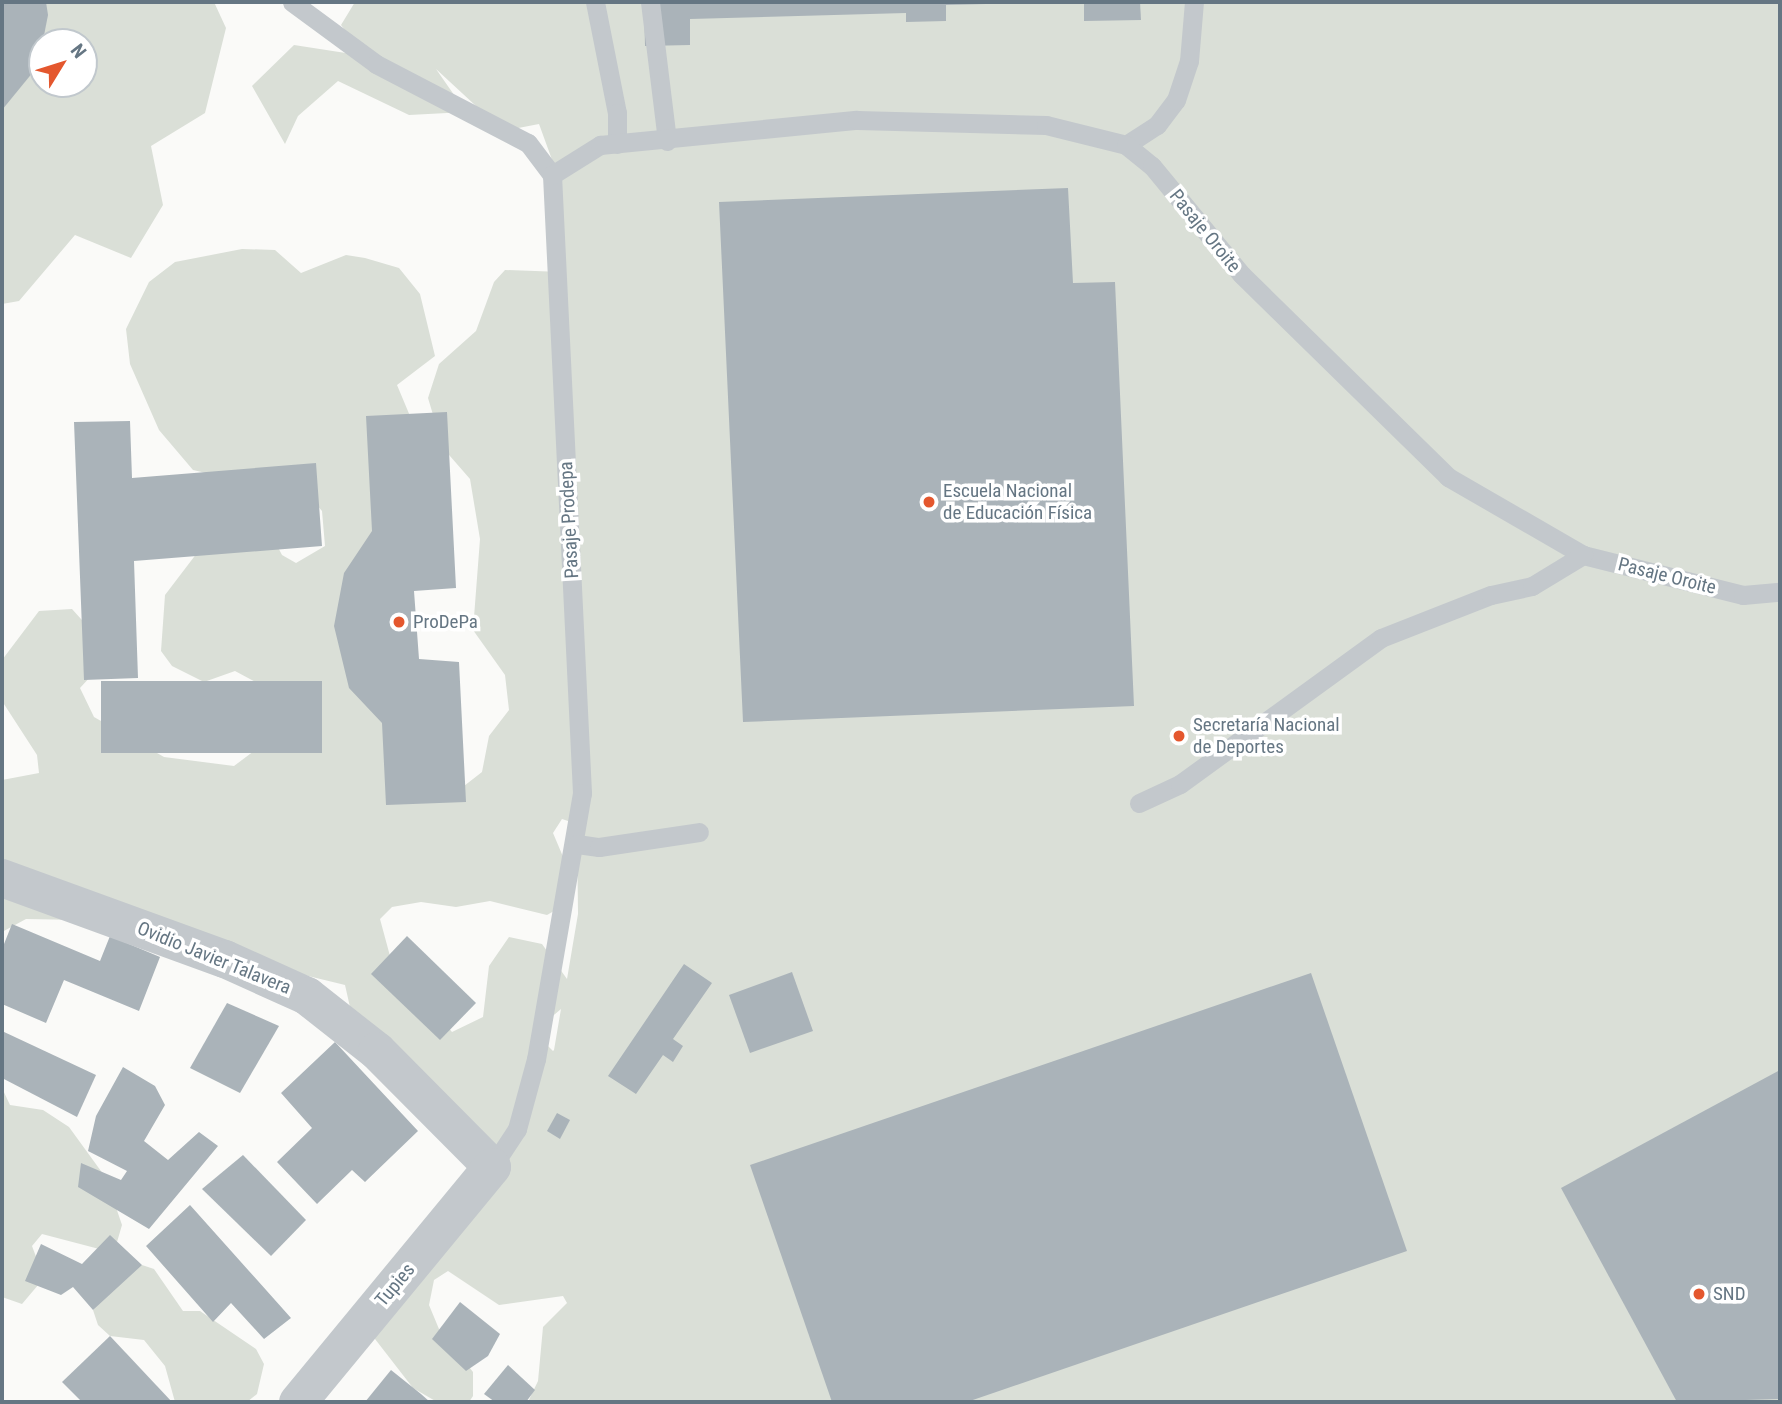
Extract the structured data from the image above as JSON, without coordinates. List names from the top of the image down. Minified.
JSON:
{"streets":{"street":["Ovidio Javier Talavera","Tupies"],"lane":["Pasaje Oroite","Pasaje Prodepa"]},"crossings":[["Pasaje Oroite","Pasaje Prodepa"],["Pasaje Prodepa","Ovidio Javier Talavera"],["Pasaje Prodepa","Tupies"],["Ovidio Javier Talavera","Tupies"]],"places":["Escuela Nacional de Educación Física","ProDePa","Secretaría Nacional de Deportes","SND"],"north":"top right"}
